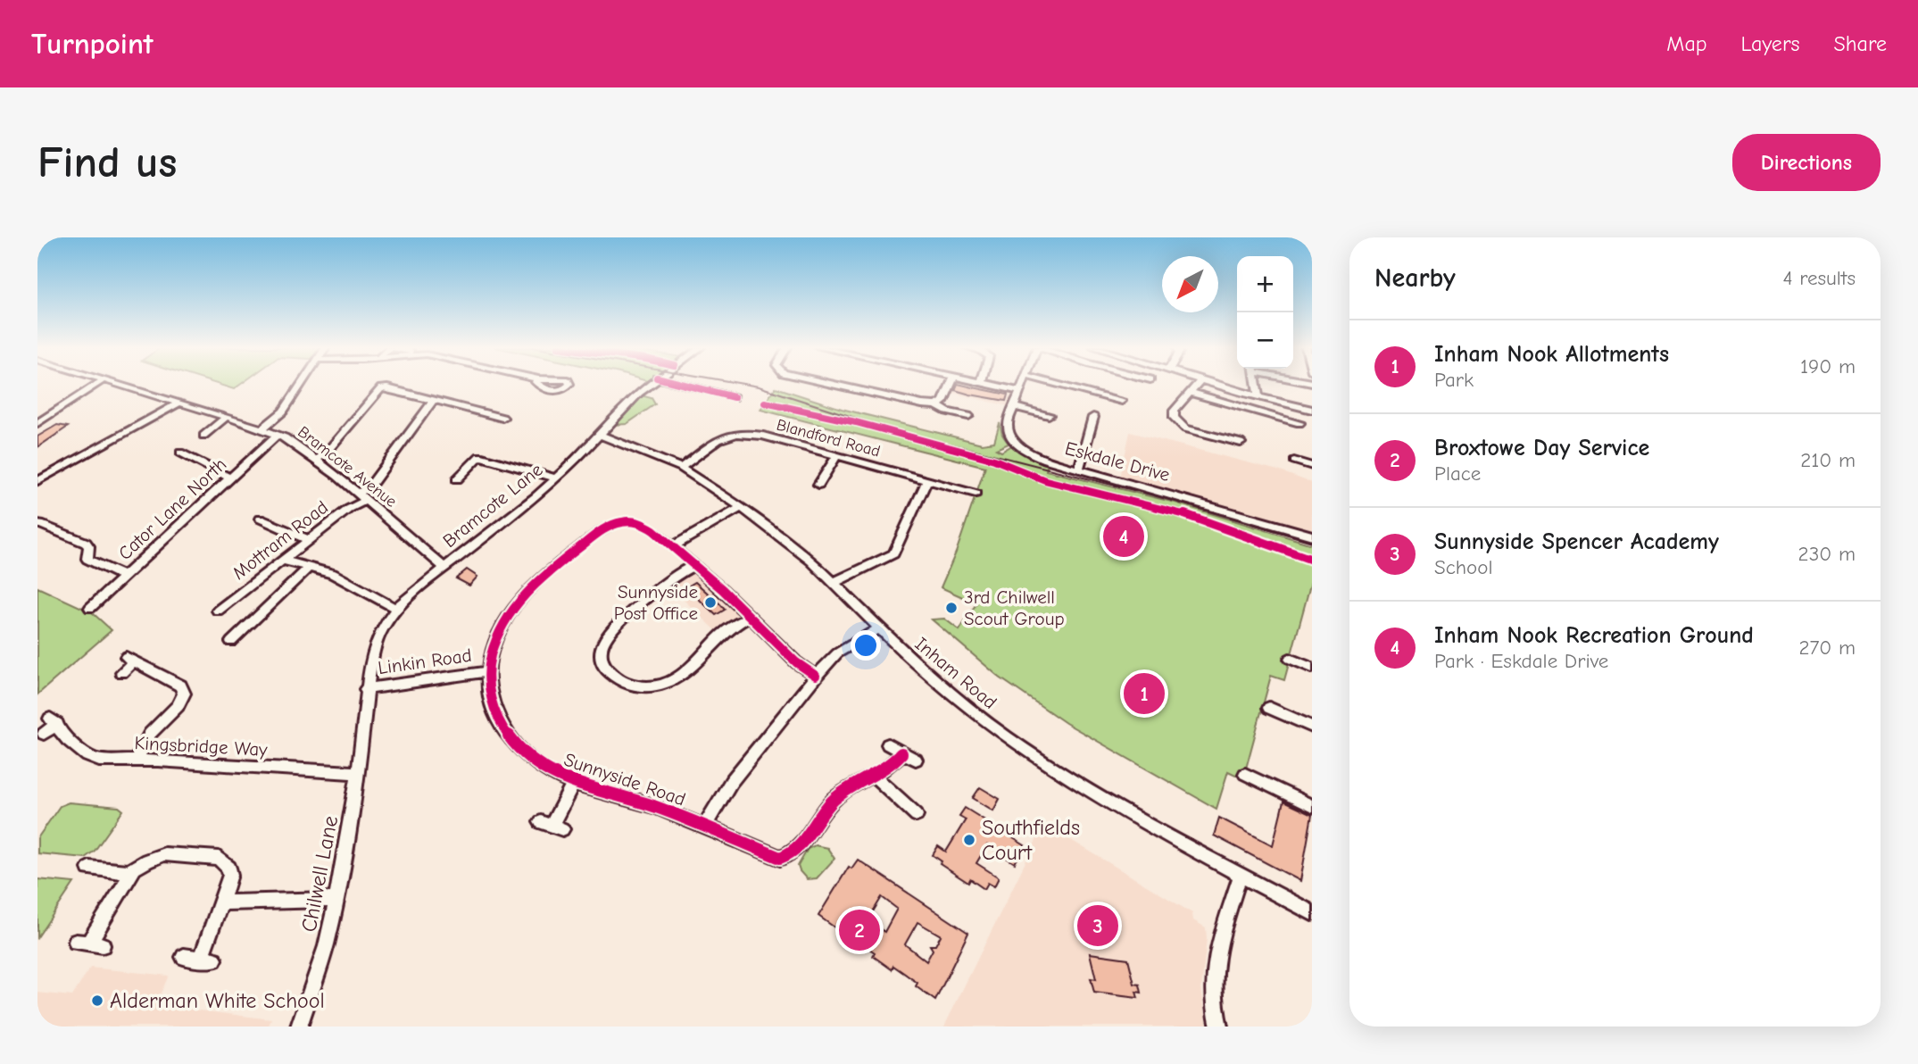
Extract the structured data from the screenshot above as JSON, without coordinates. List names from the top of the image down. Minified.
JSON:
{"streets":{"street":["Blandford Road","Eskdale Drive","Bramcote Avenue","Bramcote Lane","Cator Lane North","Mottram Road","Linkin Road","Inham Road","Kingsbridge Way","Sunnyside Road","Chilwell Lane"]},"crossings":[["Blandford Road","Inham Road"],["Bramcote Avenue","Bramcote Lane"],["Bramcote Avenue","Cator Lane North"],["Bramcote Avenue","Mottram Road"],["Bramcote Lane","Linkin Road"],["Bramcote Lane","Inham Road"],["Bramcote Lane","Chilwell Lane"],["Linkin Road","Sunnyside Road"],["Kingsbridge Way","Chilwell Lane"]],"places":["Sunnyside Post Office","3rd Chilwell Scout Group","Southfields Court","Alderman White School"],"north":"bottom left","page":{"header":"Turnpoint","nav":["Map","Layers","Share"],"buttons":"Directions","title":"Find us","heading":["Nearby","4 results"],"map_buttons":["+","−"],"list":[{"mark":"1","name":"Inham Nook Allotments","note":"Park","value":"190 m"},{"mark":"2","name":"Broxtowe Day Service","note":"Place","value":"210 m"},{"mark":"3","name":"Sunnyside Spencer Academy","note":"School","value":"230 m"},{"mark":"4","name":"Inham Nook Recreation Ground","note":"Park · Eskdale Drive","value":"270 m"}],"pins":["4","1","3","2"]}}
